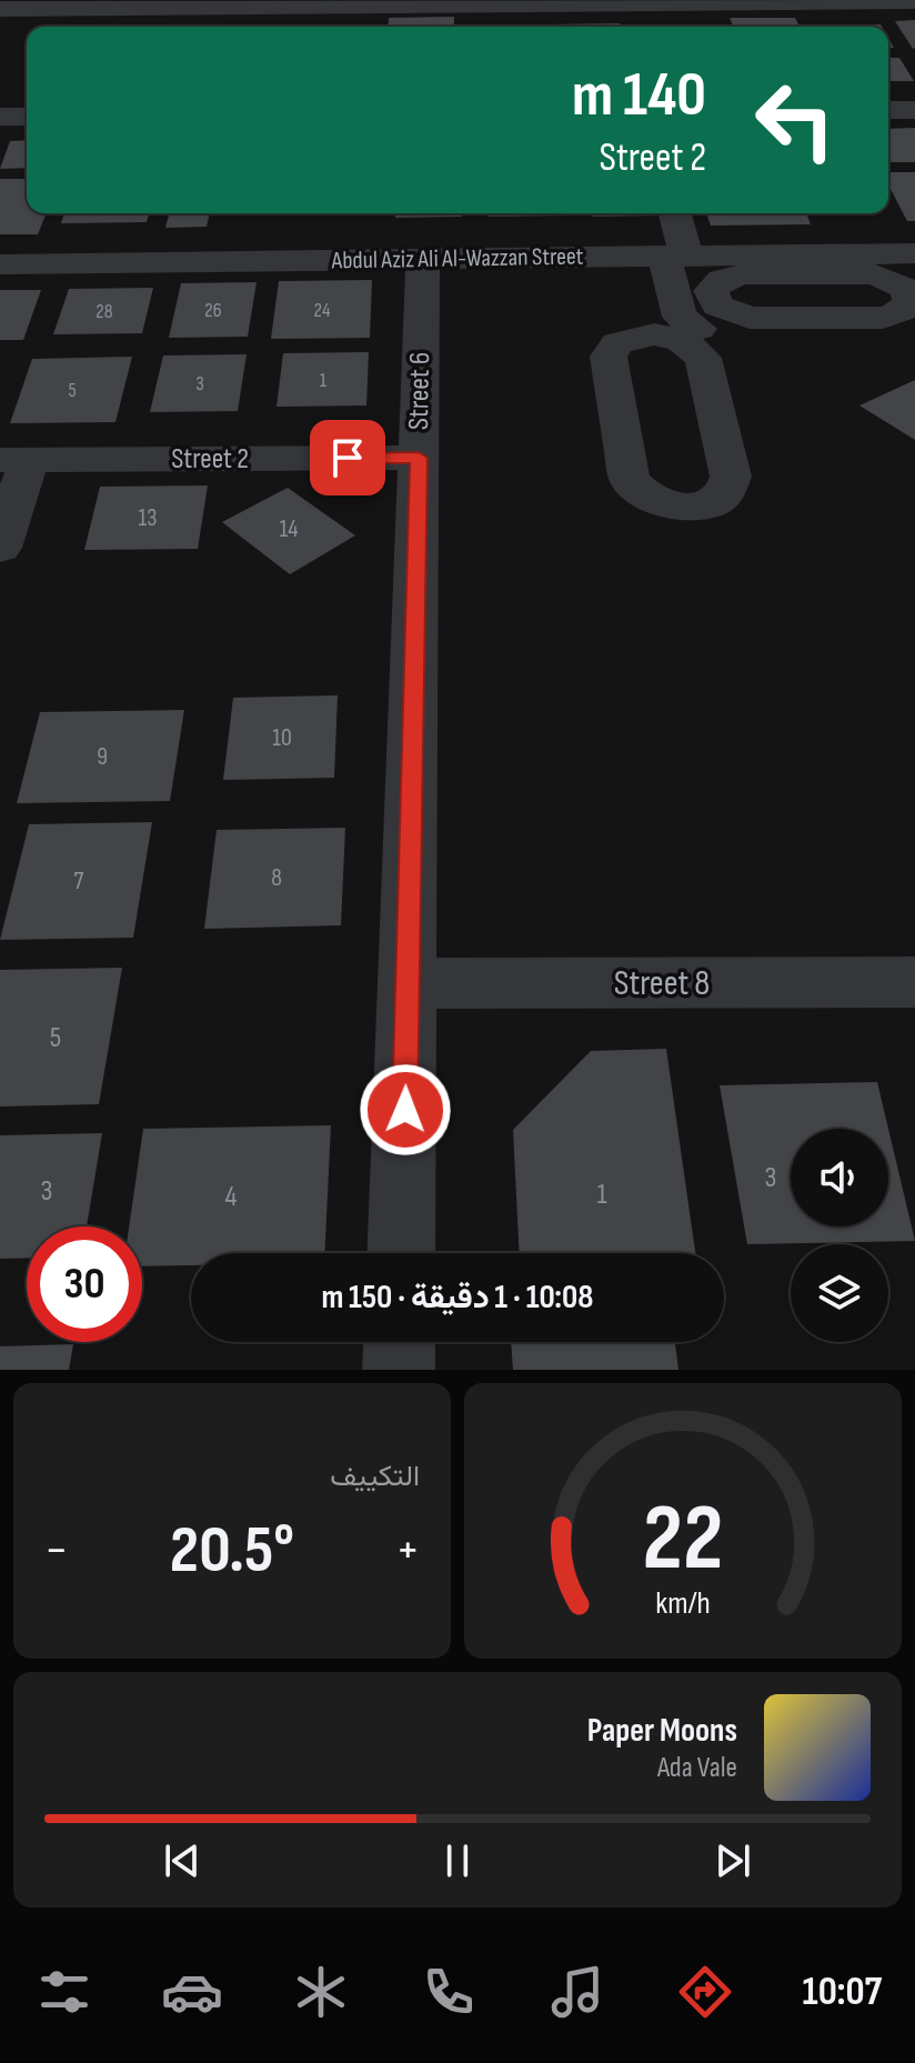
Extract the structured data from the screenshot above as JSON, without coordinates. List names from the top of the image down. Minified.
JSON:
{"streets":{"street":["Abdul Aziz Ali Al-Wazzan Street","Street 6","Street 2","Street 8"]},"crossings":[["Abdul Aziz Ali Al-Wazzan Street","Street 6"],["Street 6","Street 2"],["Street 6","Street 8"]],"house_numbers":["26","24","28","1","3","5","13","14","10","9","8","7","5","3","3","1","4"],"page":{"turn":["140 m","Street 2"],"limit":"30","trip":"10:08 · 1 دقيقة · 150 m","tile":"التكييف","heat":["−","20.5°","+"],"song":["Paper Moons","Ada Vale"],"tabs":"10:07","gauge":["22","km/h"]}}
